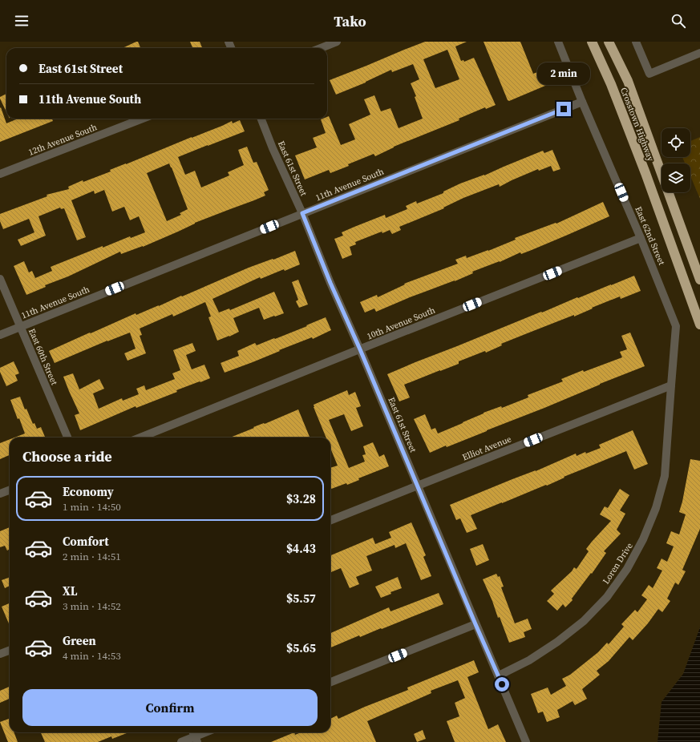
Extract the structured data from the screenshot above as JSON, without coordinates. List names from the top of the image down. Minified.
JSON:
{"streets":{"highway":["Crosstown Highway"],"street":["12th Avenue South","East 61st Street","11th Avenue South","East 62nd Street","10th Avenue South","East 60th Street","Elliot Avenue","Loren Drive"]},"crossings":[["East 61st Street","11th Avenue South"],["East 61st Street","10th Avenue South"],["East 61st Street","Elliot Avenue"],["East 61st Street","Loren Drive"],["11th Avenue South","East 62nd Street"],["11th Avenue South","East 60th Street"],["East 62nd Street","10th Avenue South"],["East 62nd Street","Elliot Avenue"],["East 62nd Street","Loren Drive"]],"page":{"header":"Tako","banner":["East 61st Street","11th Avenue South"],"bubble":"2 min","heading":"Choose a ride","list":[{"name":"Economy","note":"1 min · 14:50","value":"$3.28"},{"name":"Comfort","note":"2 min · 14:51","value":"$4.43"},{"name":"XL","note":"3 min · 14:52","value":"$5.57"},{"name":"Green","note":"4 min · 14:53","value":"$5.65"}],"buttons":"Confirm"}}
